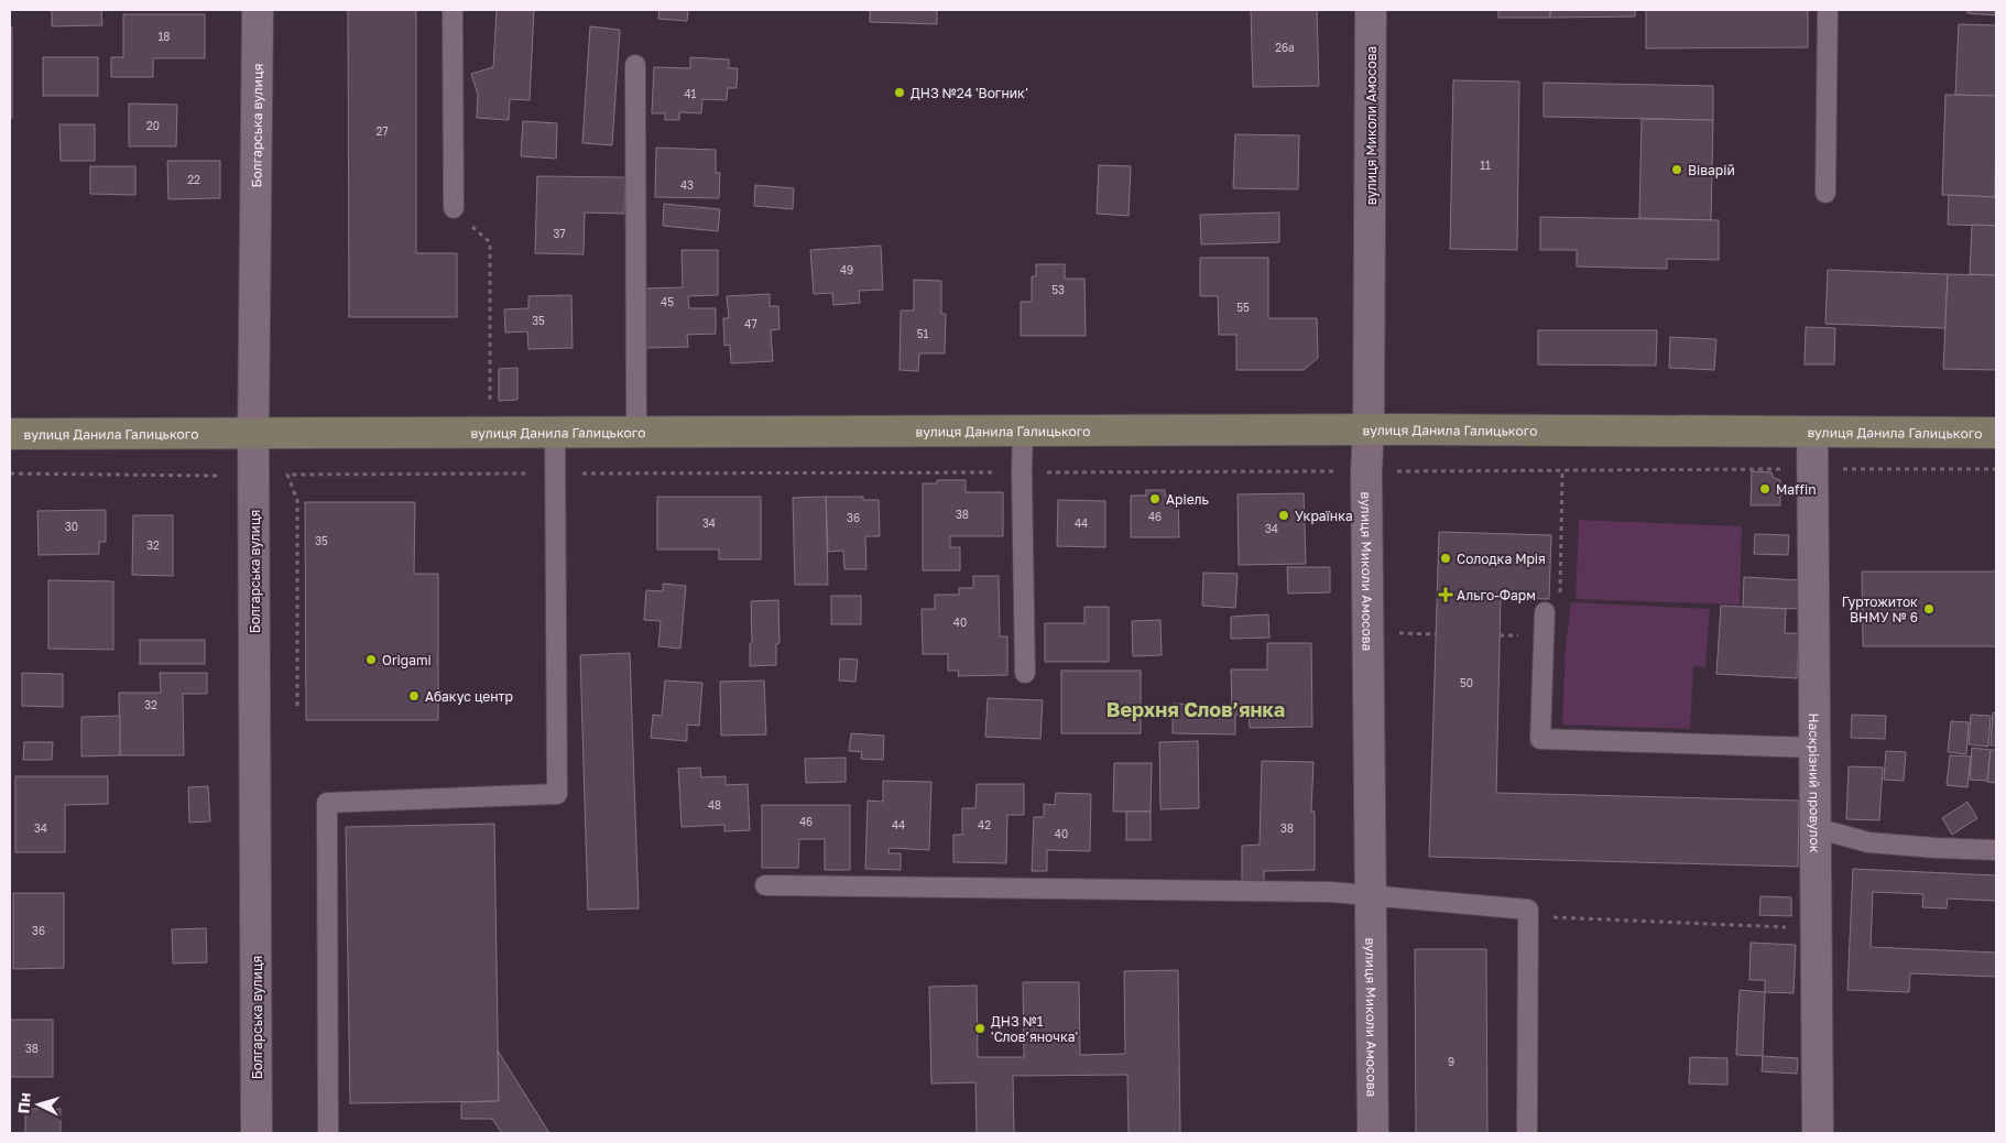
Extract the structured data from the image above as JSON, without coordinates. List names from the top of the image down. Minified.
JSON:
{"streets":{"main road":["вулиця Данила Галицького"],"street":["Болгарська вулиця","вулиця Миколи Амосова","Наскрізний провулок"]},"crossings":[["Болгарська вулиця","вулиця Данила Галицького"],["вулиця Миколи Амосова","вулиця Данила Галицького"],["вулиця Данила Галицького","Наскрізний провулок"]],"districts":["Верхня Слов’янка"],"places":{"other":["ДНЗ №24 'Вогник'","Віварій","Maffin","Аріель","Українка","Солодка Мрія","Гуртожиток ВНМУ № 6","Origami","Абакус центр","ДНЗ №1 'Слов’яночка'"],"health":["Альго-Фарм"]},"house_numbers":["18","26а","41","20","27","11","22","43","37","49","53","45","55","35","47","51","38","46","36","34","44","30","34","35","32","40","50","32","48","46","44","42","34","38","40","36","38","9"],"north":"left"}
